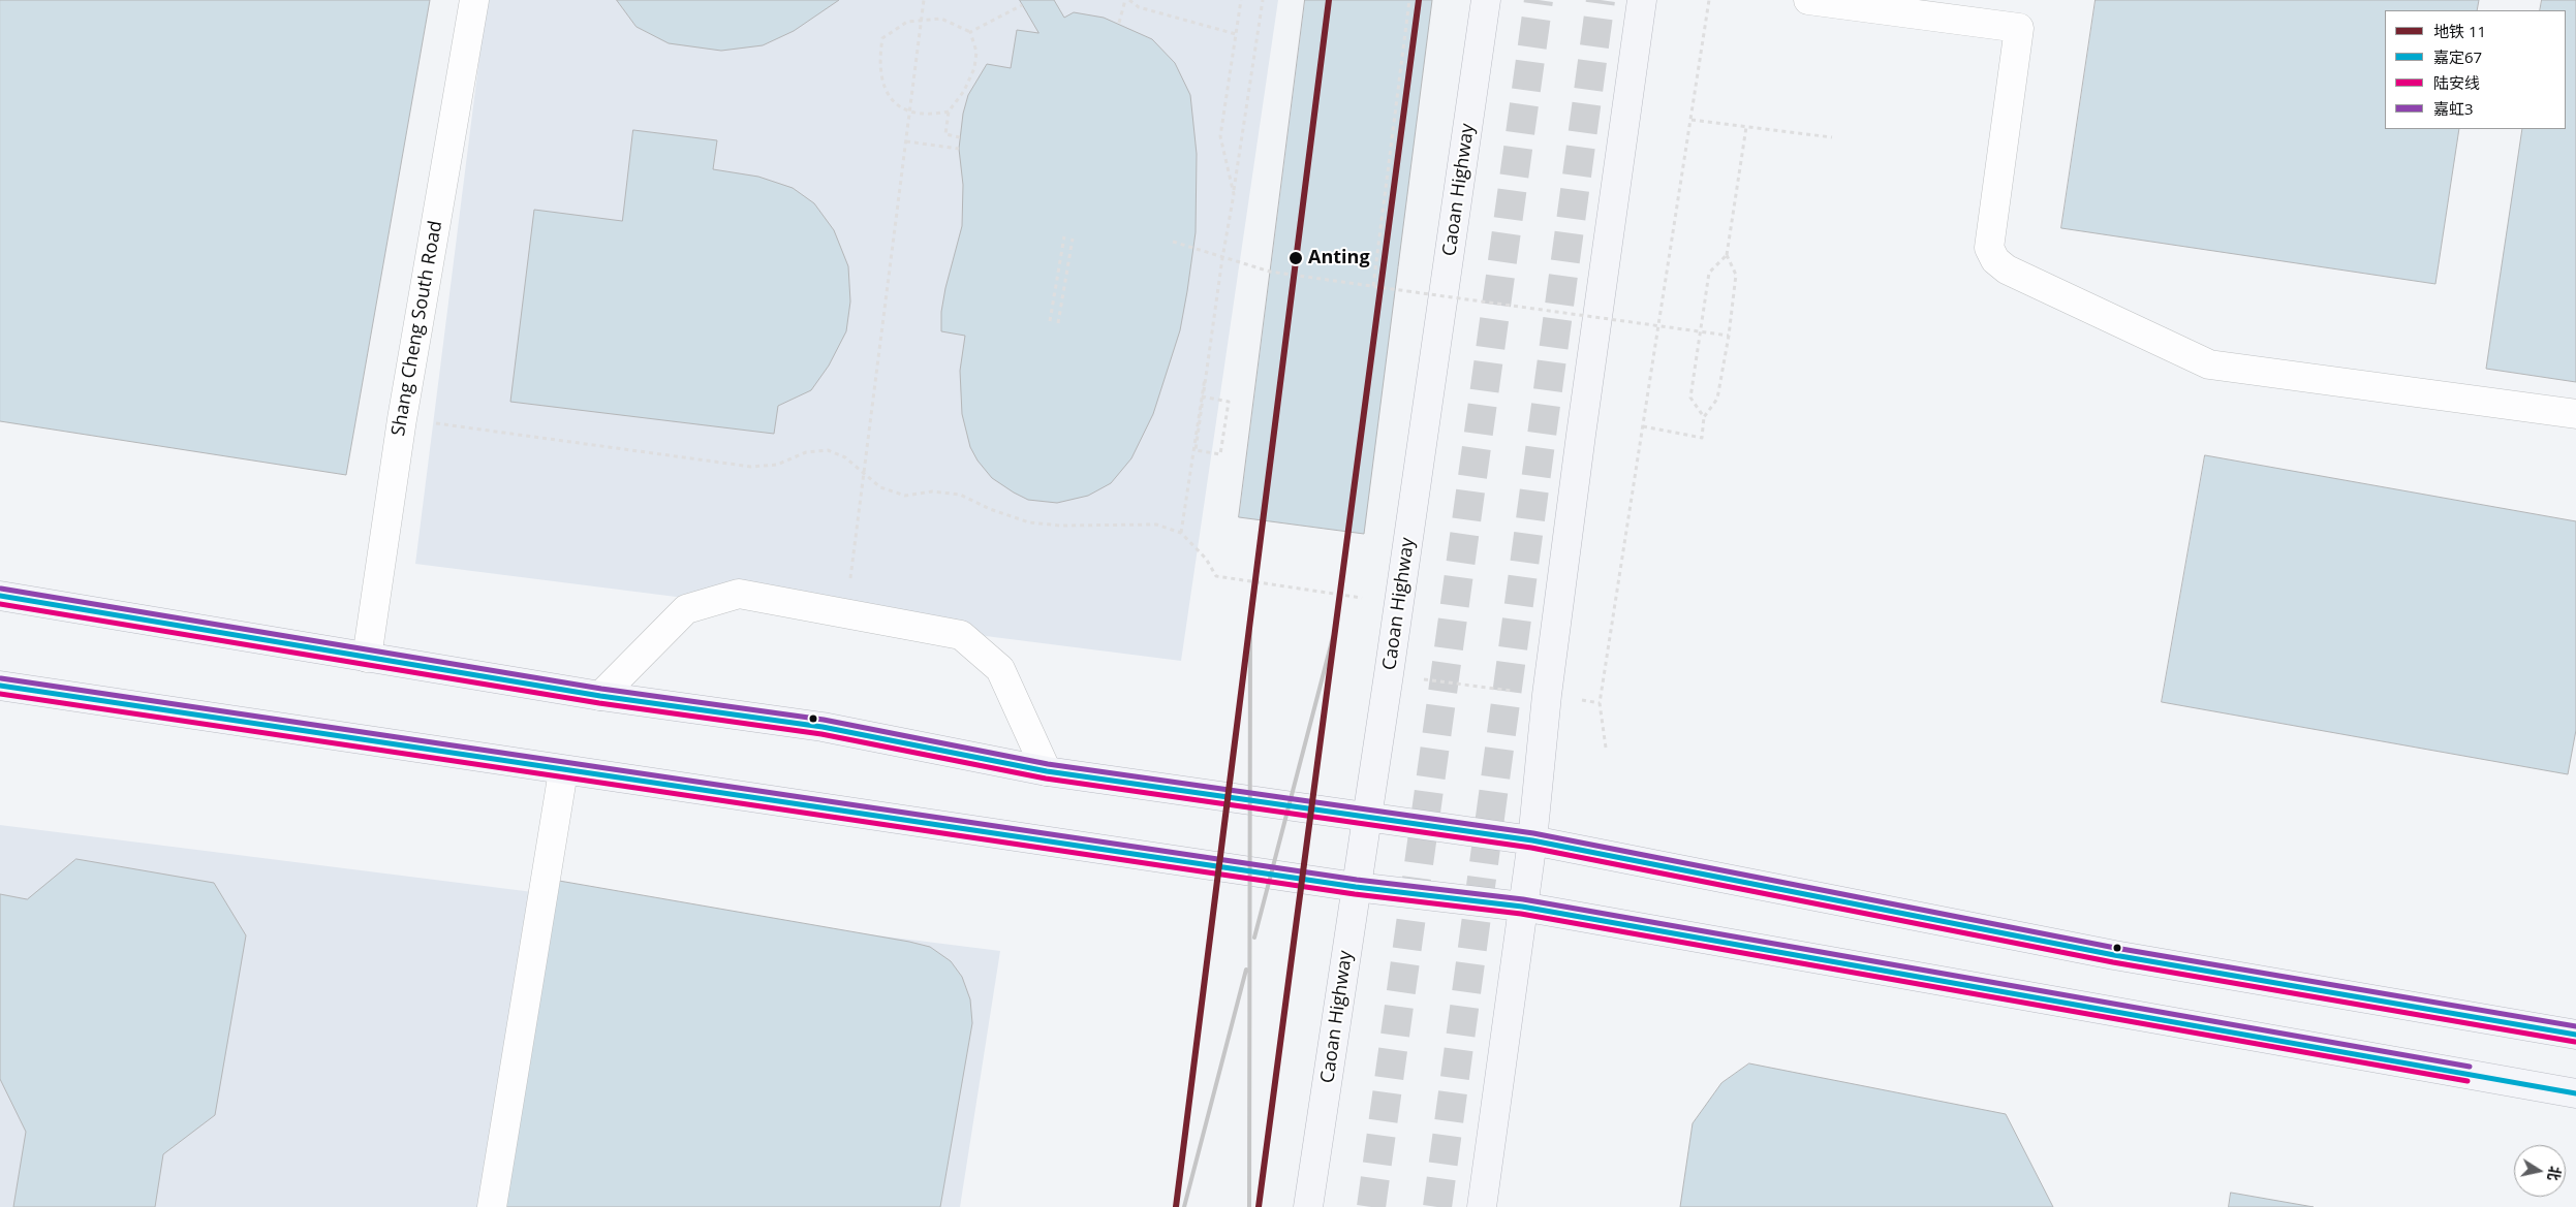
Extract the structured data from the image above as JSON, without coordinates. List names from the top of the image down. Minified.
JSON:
{"streets":{"main road":["Caoan Highway"],"street":["Shang Cheng South Road"]},"places":["Anting"],"lines":["metro line 11","transit line 嘉虹3","transit line 嘉定67","transit line 陆安线"],"legend":["地铁 11","嘉定67","陆安线","嘉虹3"],"north":"right"}
